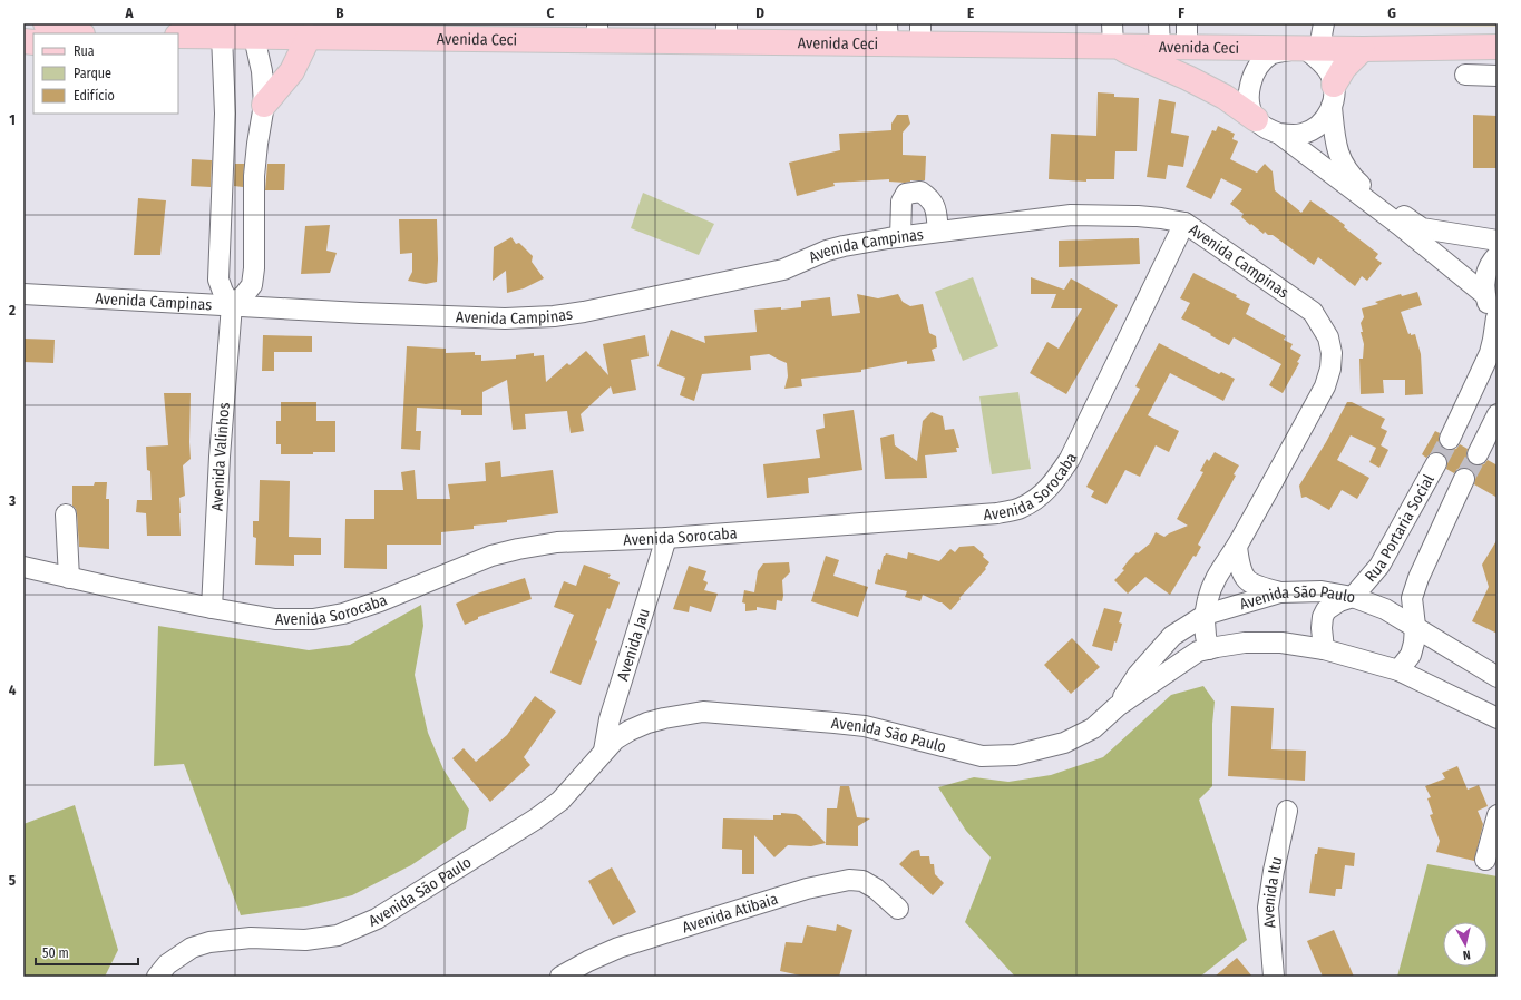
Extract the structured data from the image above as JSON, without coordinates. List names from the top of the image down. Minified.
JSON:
{"streets":{"main road":["Avenida Ceci"],"street":["Avenida Campinas","Avenida Valinhos","Avenida Sorocaba","Rua Portaria Social","Avenida São Paulo","Avenida Jau","Avenida Itu","Avenida Atibaia"]},"crossings":[["Avenida Campinas","Avenida Valinhos"],["Avenida Campinas","Avenida Sorocaba"],["Avenida Campinas","Avenida São Paulo"],["Avenida Valinhos","Avenida Sorocaba"],["Avenida Sorocaba","Avenida Jau"],["Rua Portaria Social","Avenida São Paulo"],["Avenida São Paulo","Avenida Jau"]],"legend":["Rua","Parque","Edifício"],"scale_bar":"50 m","north":"bottom","grid":{"columns":["A","B","C","D","E","F","G"],"rows":["1","2","3","4","5"]}}
